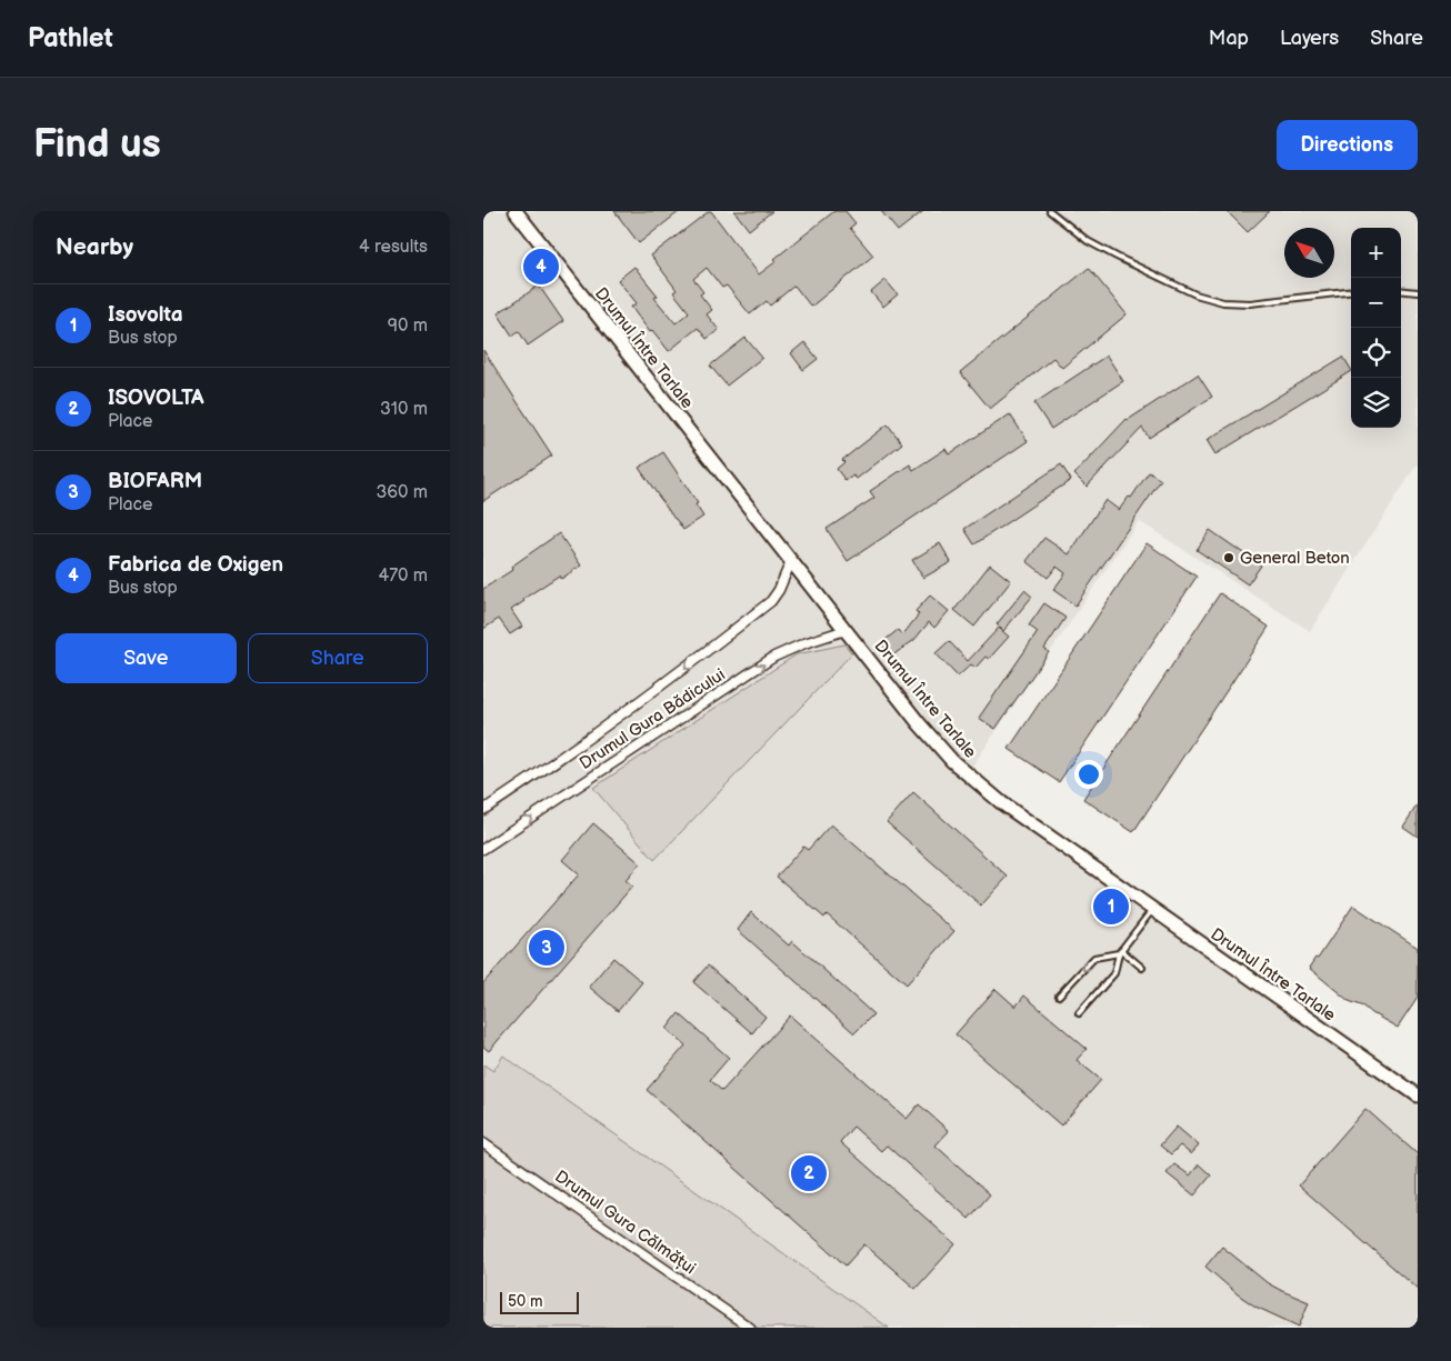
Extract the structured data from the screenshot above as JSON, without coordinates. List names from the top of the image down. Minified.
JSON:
{"streets":{"main road":["Drumul Între Tarlale"],"street":["Drumul Gura Bădicului","Drumul Gura Călmățui"]},"crossings":[["Drumul Între Tarlale","Drumul Gura Bădicului"]],"places":["General Beton"],"scale_bar":"50 m","north":"top left","page":{"header":"Pathlet","nav":["Map","Layers","Share"],"buttons":["Directions",["Save","Share"]],"title":"Find us","heading":["Nearby","4 results"],"map_buttons":["+","−"],"pins":["4","1","3","2"],"list":[{"mark":"1","name":"Isovolta","note":"Bus stop","value":"90 m"},{"mark":"2","name":"ISOVOLTA","note":"Place","value":"310 m"},{"mark":"3","name":"BIOFARM","note":"Place","value":"360 m"},{"mark":"4","name":"Fabrica de Oxigen","note":"Bus stop","value":"470 m"}],"scale":"50 m"}}
